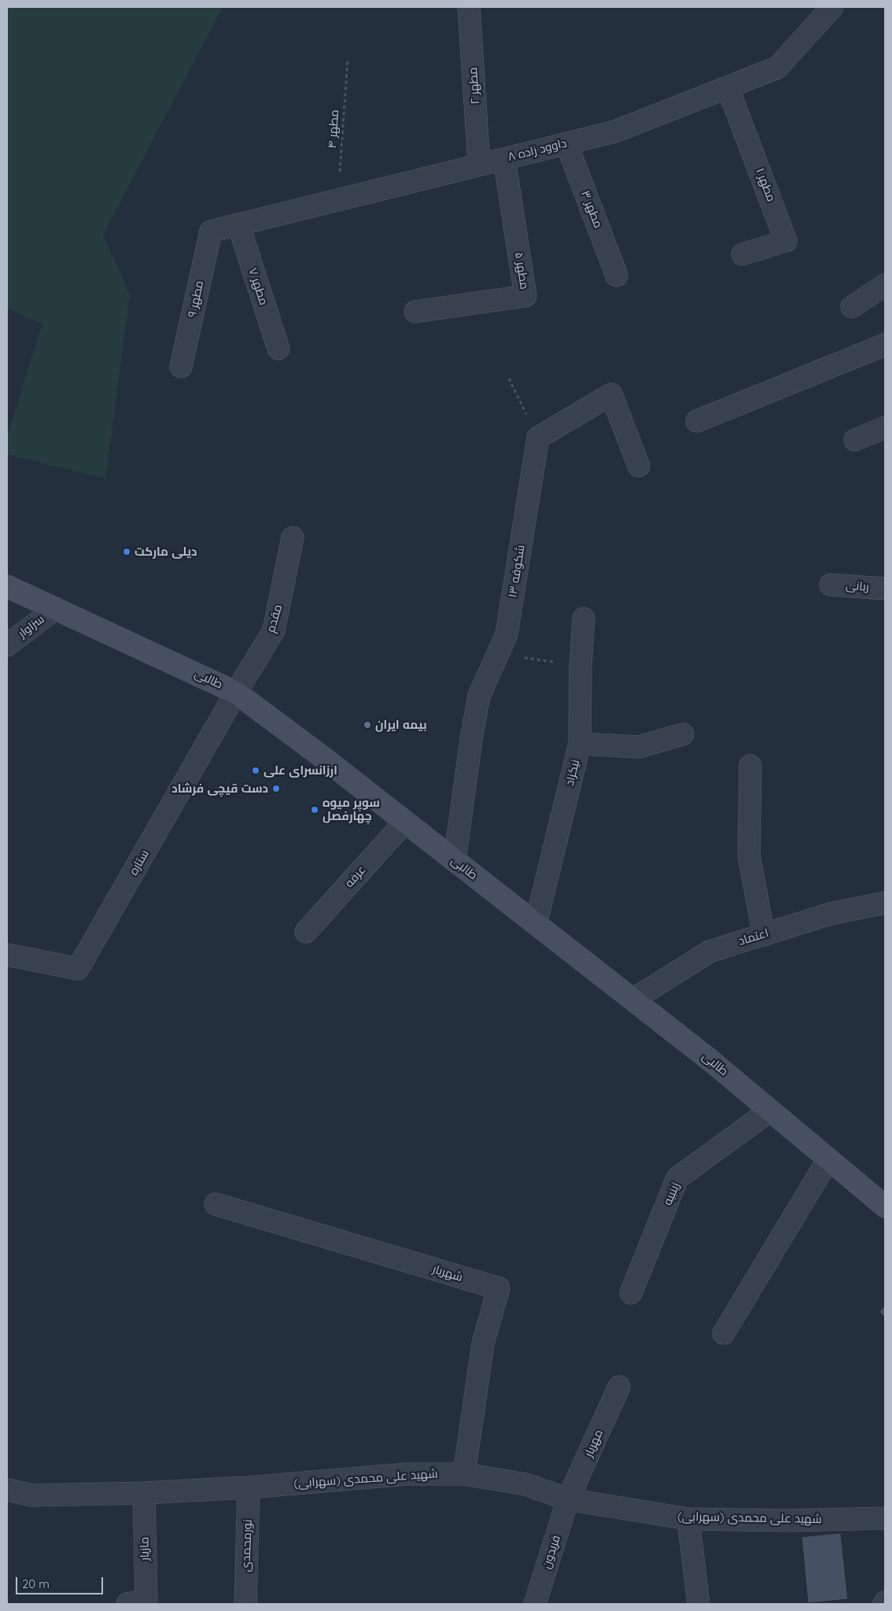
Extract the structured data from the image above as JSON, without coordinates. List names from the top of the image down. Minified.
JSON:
{"streets":{"main road":["طالبی"],"street":["مطهر ۲","داوود زاده ۸","مطهر ۱","مطهر ۳","مطهر ۵","مطهر ۷","مطهر ۹","شکوفه ۱۳","ربانی","مقدم","سزاوار","نیکزاد","ستاره","عرفه","اعتماد","زینبیه","شهریار","مهریار","شهید علی محمدی (سهرابی)","نورمحمدی","مازیار","فریدون"],"path":["مطهر ۴"]},"crossings":[["مطهر ۲","داوود زاده ۸"],["مطهر ۴","داوود زاده ۸"],["داوود زاده ۸","مطهر ۱"],["داوود زاده ۸","مطهر ۳"],["داوود زاده ۸","مطهر ۵"],["داوود زاده ۸","مطهر ۷"],["داوود زاده ۸","مطهر ۹"],["شکوفه ۱۳","طالبی"],["مقدم","طالبی"],["مقدم","ستاره"],["سزاوار","طالبی"],["طالبی","نیکزاد"],["طالبی","ستاره"],["طالبی","عرفه"],["طالبی","اعتماد"],["طالبی","زینبیه"],["شهریار","شهید علی محمدی (سهرابی)"],["مهریار","شهید علی محمدی (سهرابی)"],["مهریار","فریدون"],["شهید علی محمدی (سهرابی)","نورمحمدی"],["شهید علی محمدی (سهرابی)","مازیار"],["شهید علی محمدی (سهرابی)","فریدون"]],"places":["دیلی مارکت","بیمه ایران","ارزانسرای علی","دست قیچی فرشاد","سوپر میوه چهارفصل"],"scale_bar":"20 m"}
